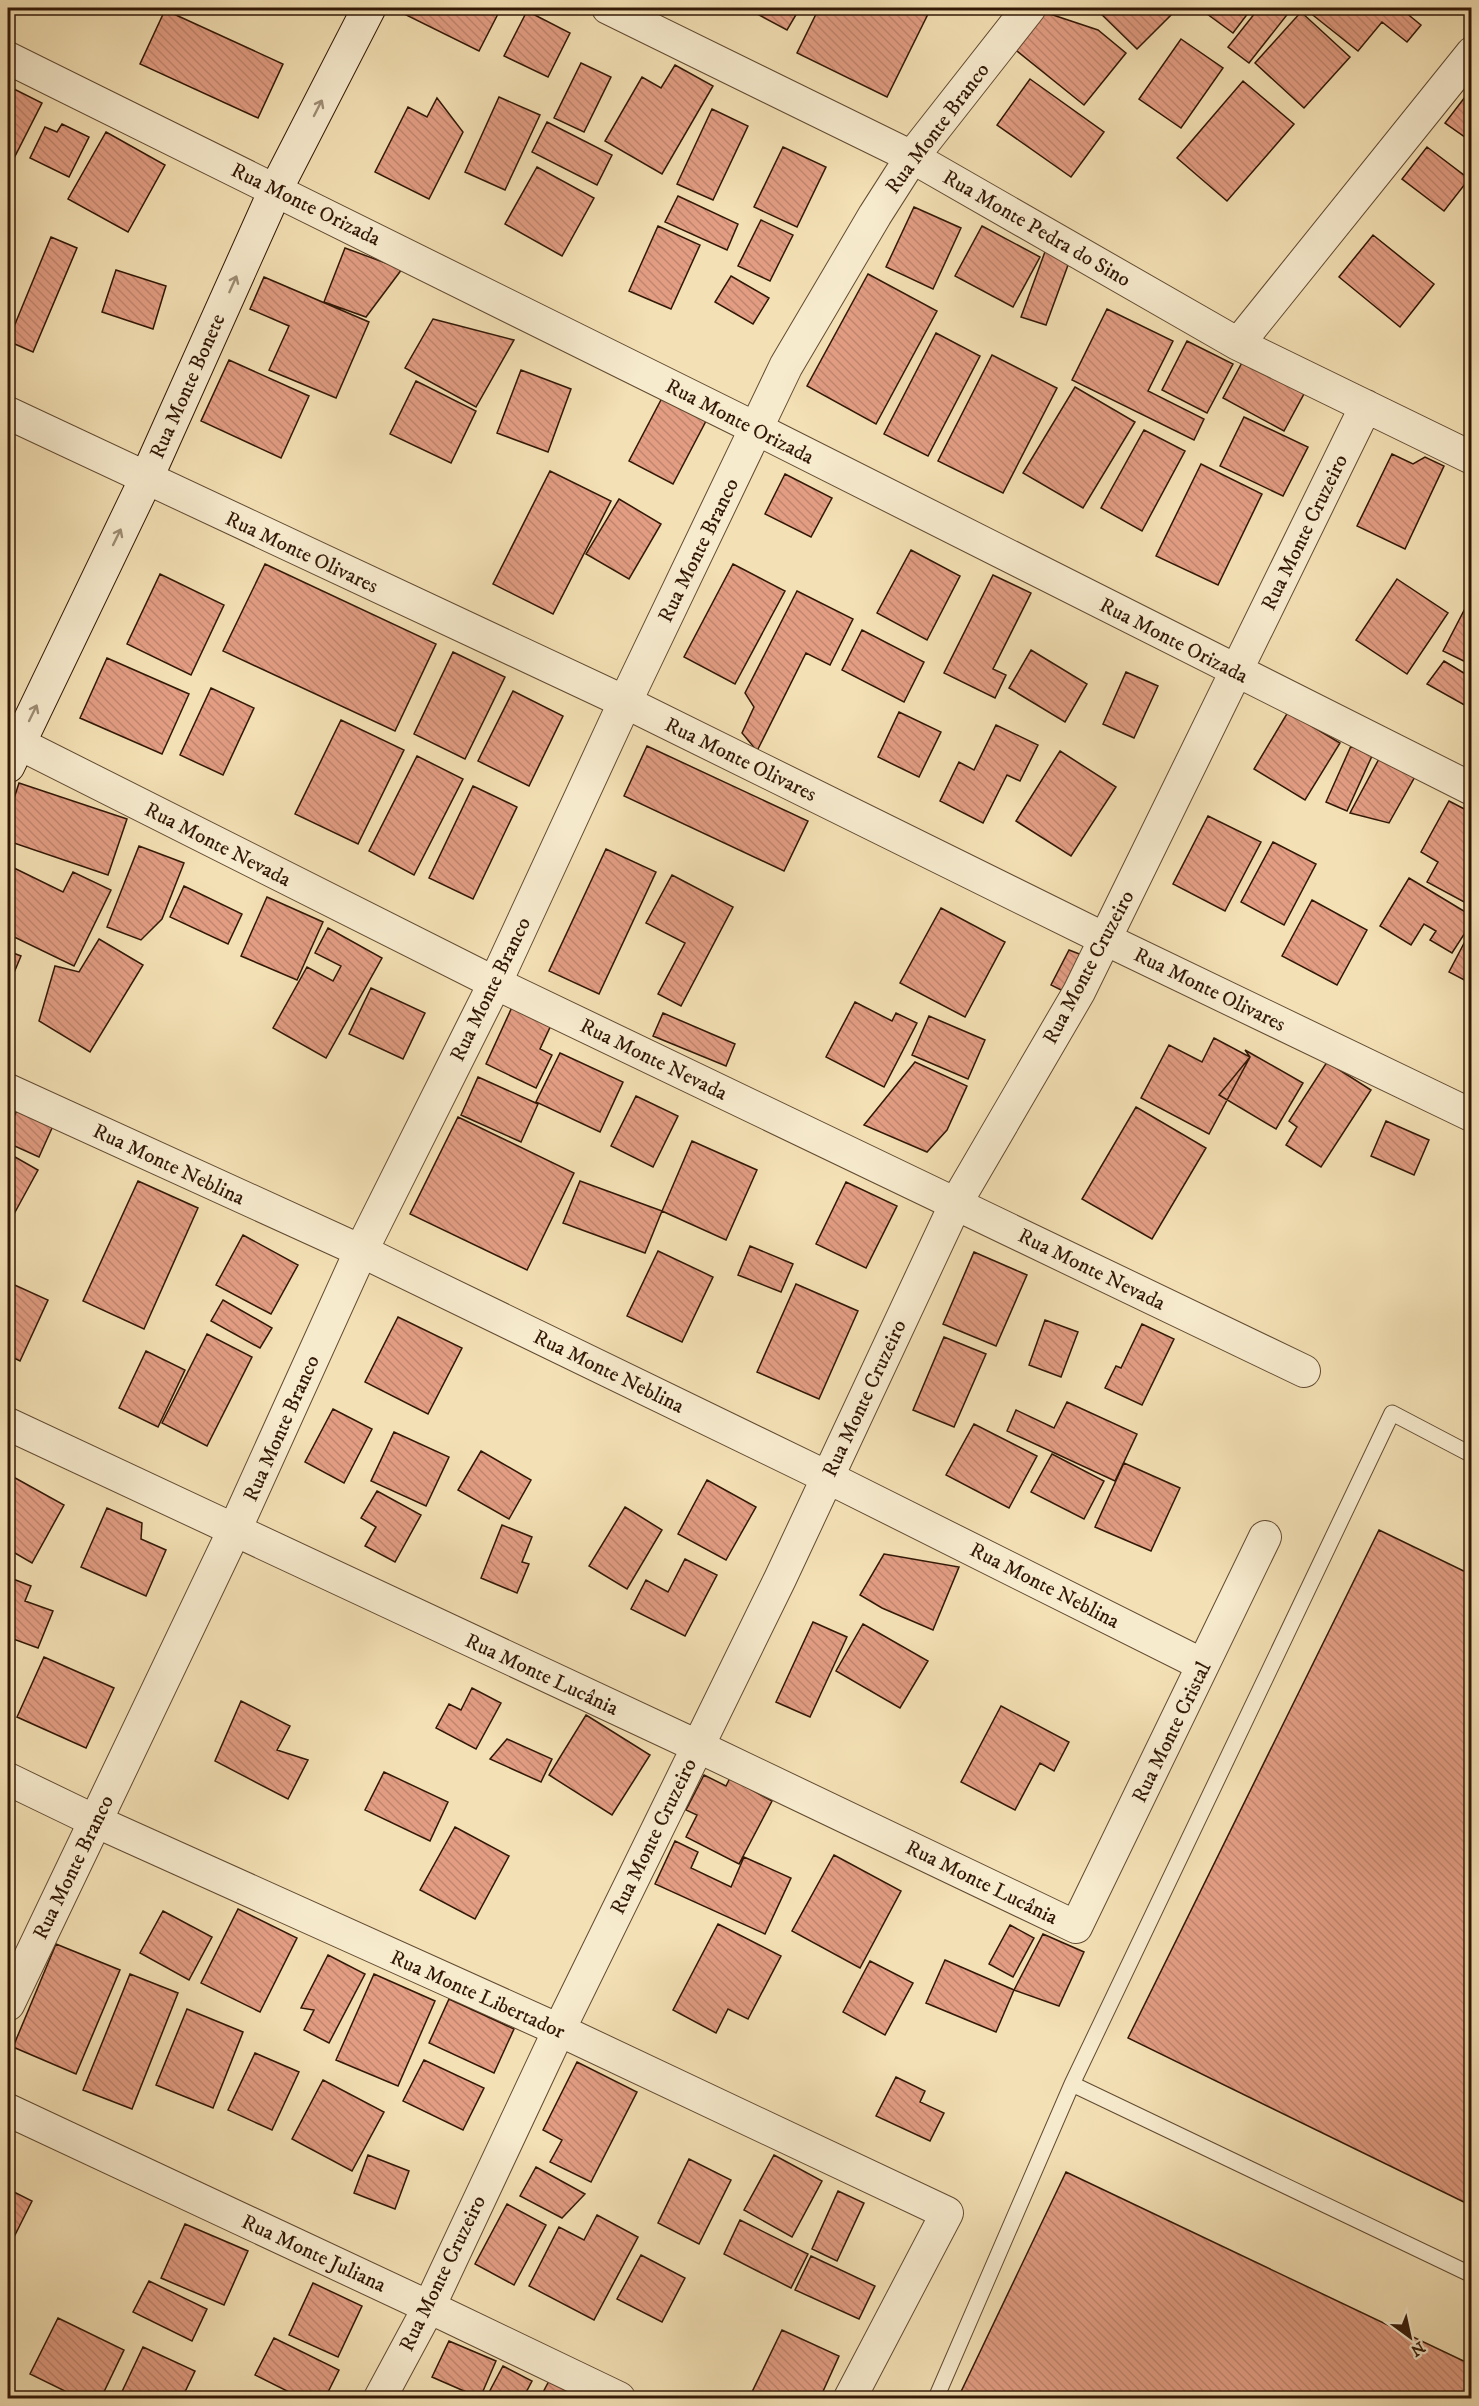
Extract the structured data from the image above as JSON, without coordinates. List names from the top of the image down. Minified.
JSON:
{"streets":{"street":["Rua Monte Branco","Rua Monte Orizada","Rua Monte Pedra do Sino","Rua Monte Bonete","Rua Monte Cruzeiro","Rua Monte Olivares","Rua Monte Nevada","Rua Monte Neblina","Rua Monte Lucânia","Rua Monte Cristal","Rua Monte Libertador","Rua Monte Juliana"]},"crossings":[["Rua Monte Branco","Rua Monte Orizada"],["Rua Monte Branco","Rua Monte Pedra do Sino"],["Rua Monte Branco","Rua Monte Olivares"],["Rua Monte Branco","Rua Monte Nevada"],["Rua Monte Branco","Rua Monte Neblina"],["Rua Monte Branco","Rua Monte Lucânia"],["Rua Monte Branco","Rua Monte Libertador"],["Rua Monte Orizada","Rua Monte Bonete"],["Rua Monte Orizada","Rua Monte Cruzeiro"],["Rua Monte Pedra do Sino","Rua Monte Cruzeiro"],["Rua Monte Bonete","Rua Monte Olivares"],["Rua Monte Bonete","Rua Monte Nevada"],["Rua Monte Cruzeiro","Rua Monte Olivares"],["Rua Monte Cruzeiro","Rua Monte Nevada"],["Rua Monte Cruzeiro","Rua Monte Neblina"],["Rua Monte Cruzeiro","Rua Monte Lucânia"],["Rua Monte Cruzeiro","Rua Monte Libertador"],["Rua Monte Cruzeiro","Rua Monte Juliana"],["Rua Monte Neblina","Rua Monte Cristal"],["Rua Monte Lucânia","Rua Monte Cristal"]],"one_way":["Rua Monte Bonete"],"north":"bottom right"}
